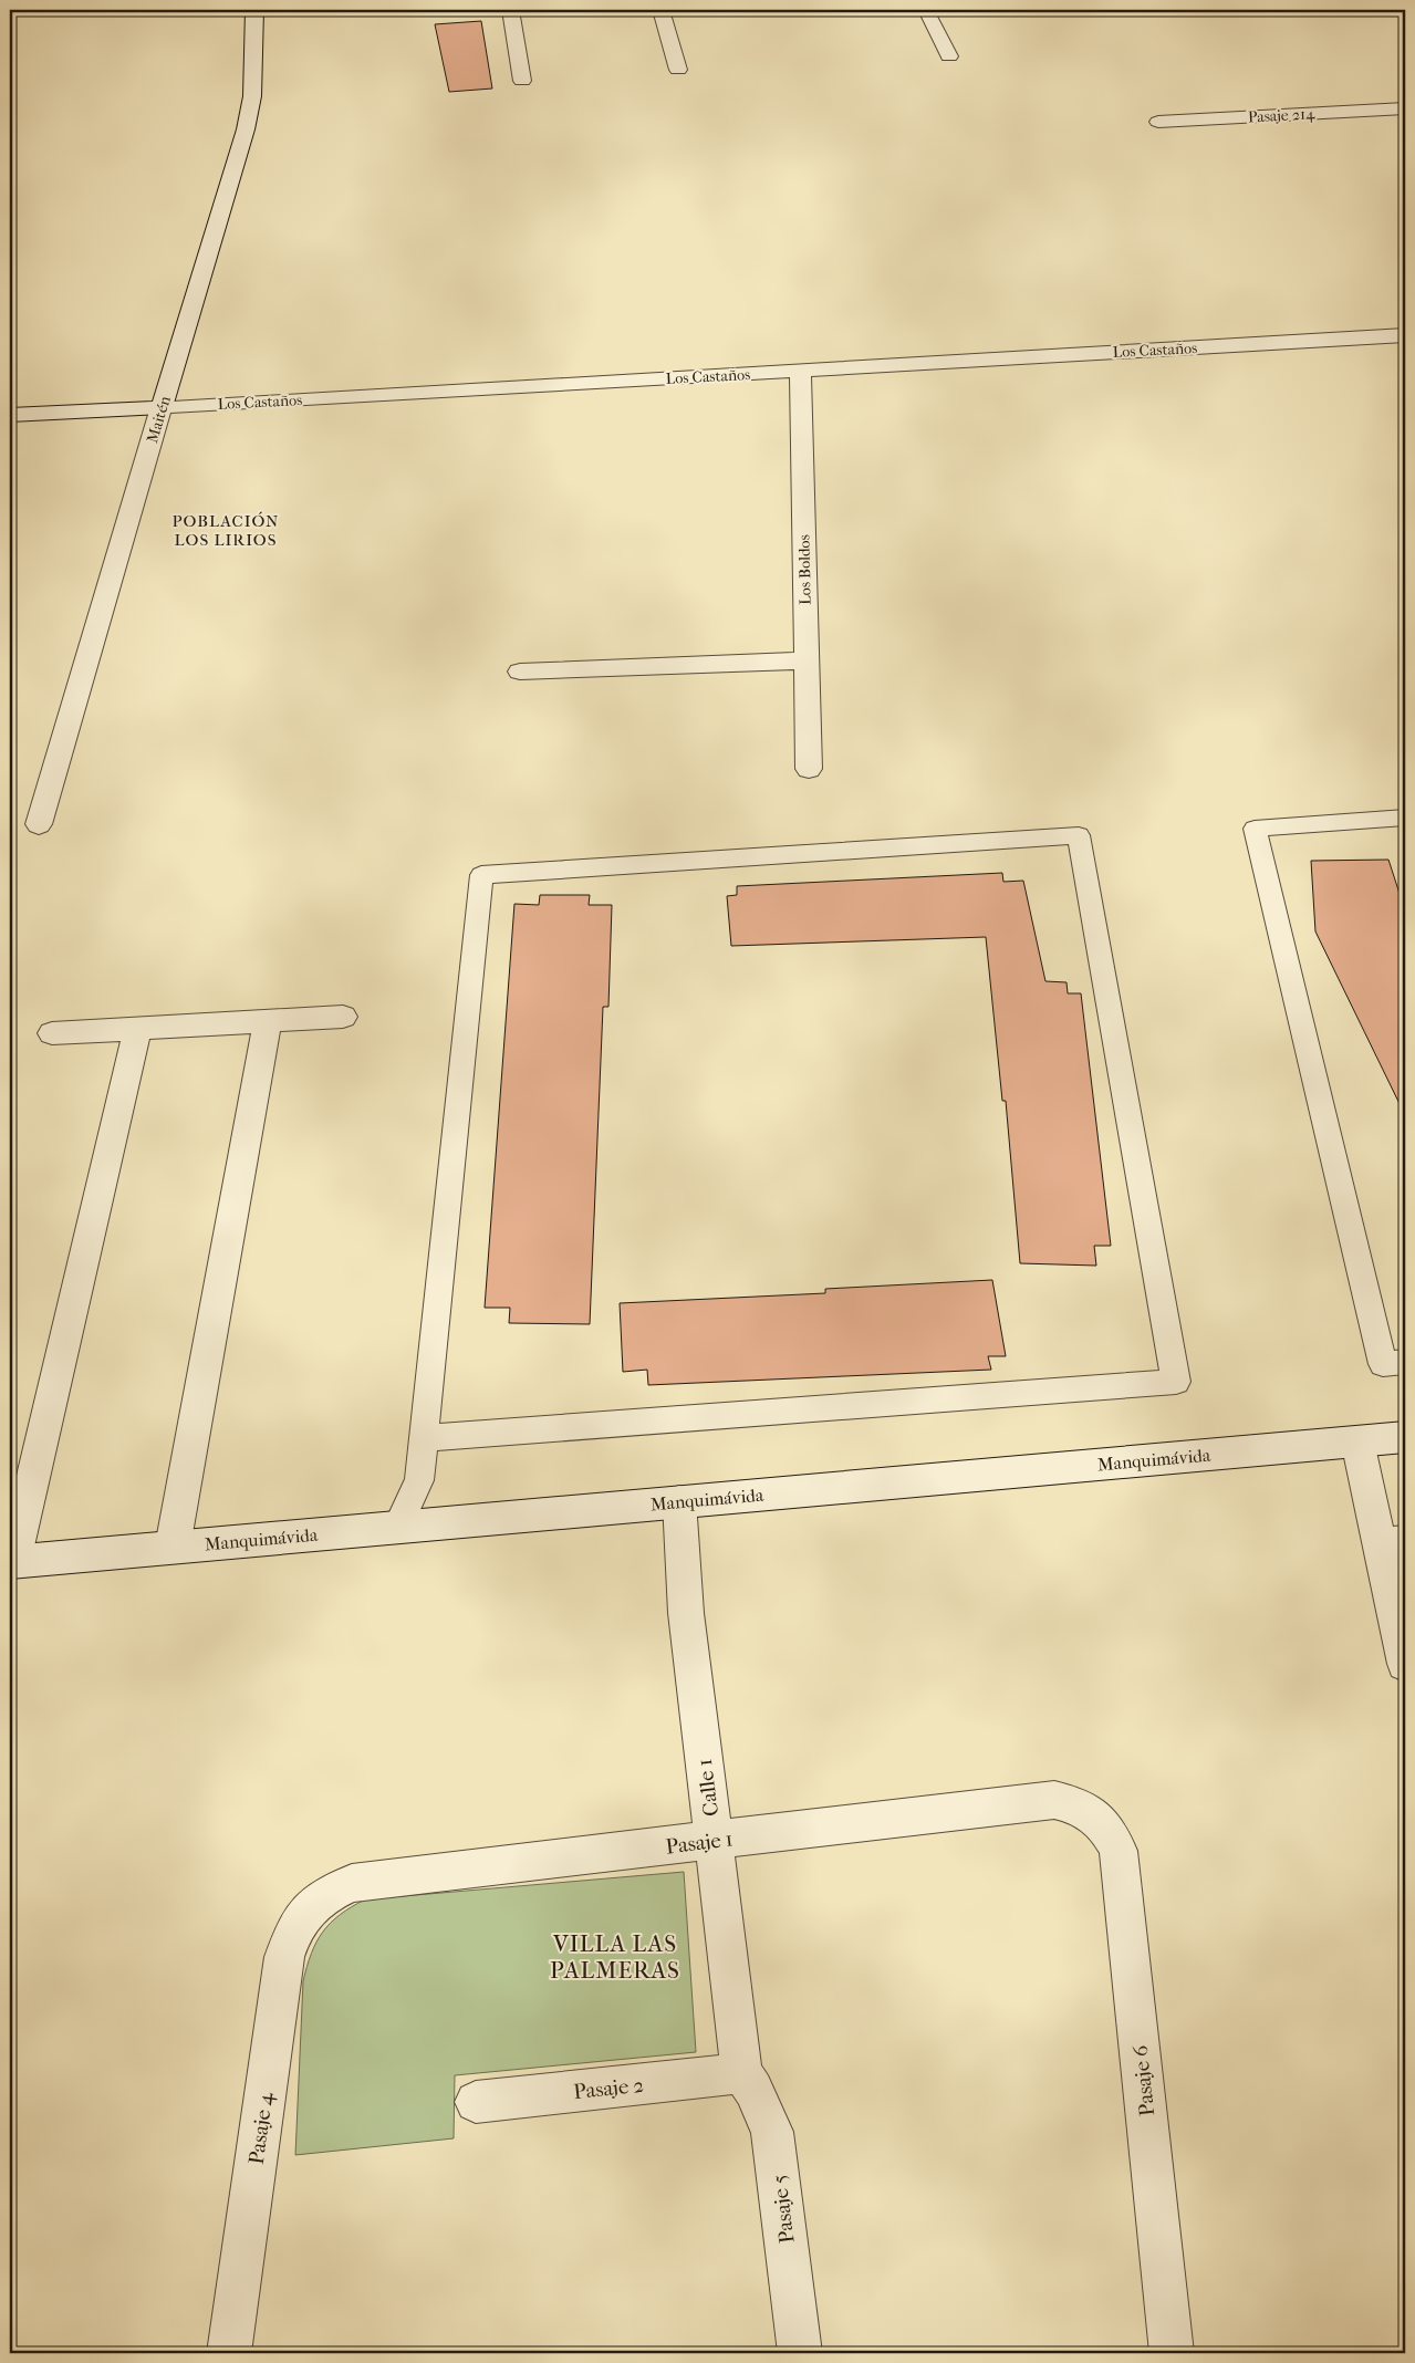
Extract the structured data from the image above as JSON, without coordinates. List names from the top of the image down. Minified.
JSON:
{"streets":{"street":["Pasaje 214","Los Castaños","Maitén","Los Boldos","Manquimávida","Calle 1","Pasaje 1","Pasaje 6","Pasaje 2","Pasaje 4","Pasaje 5"]},"crossings":[["Los Castaños","Maitén"],["Los Castaños","Los Boldos"],["Manquimávida","Calle 1"],["Calle 1","Pasaje 1"],["Calle 1","Pasaje 2"],["Calle 1","Pasaje 5"],["Pasaje 1","Pasaje 6"],["Pasaje 1","Pasaje 4"],["Pasaje 2","Pasaje 5"]],"districts":["POBLACIÓN LOS LIRIOS","VILLA LAS PALMERAS"]}
